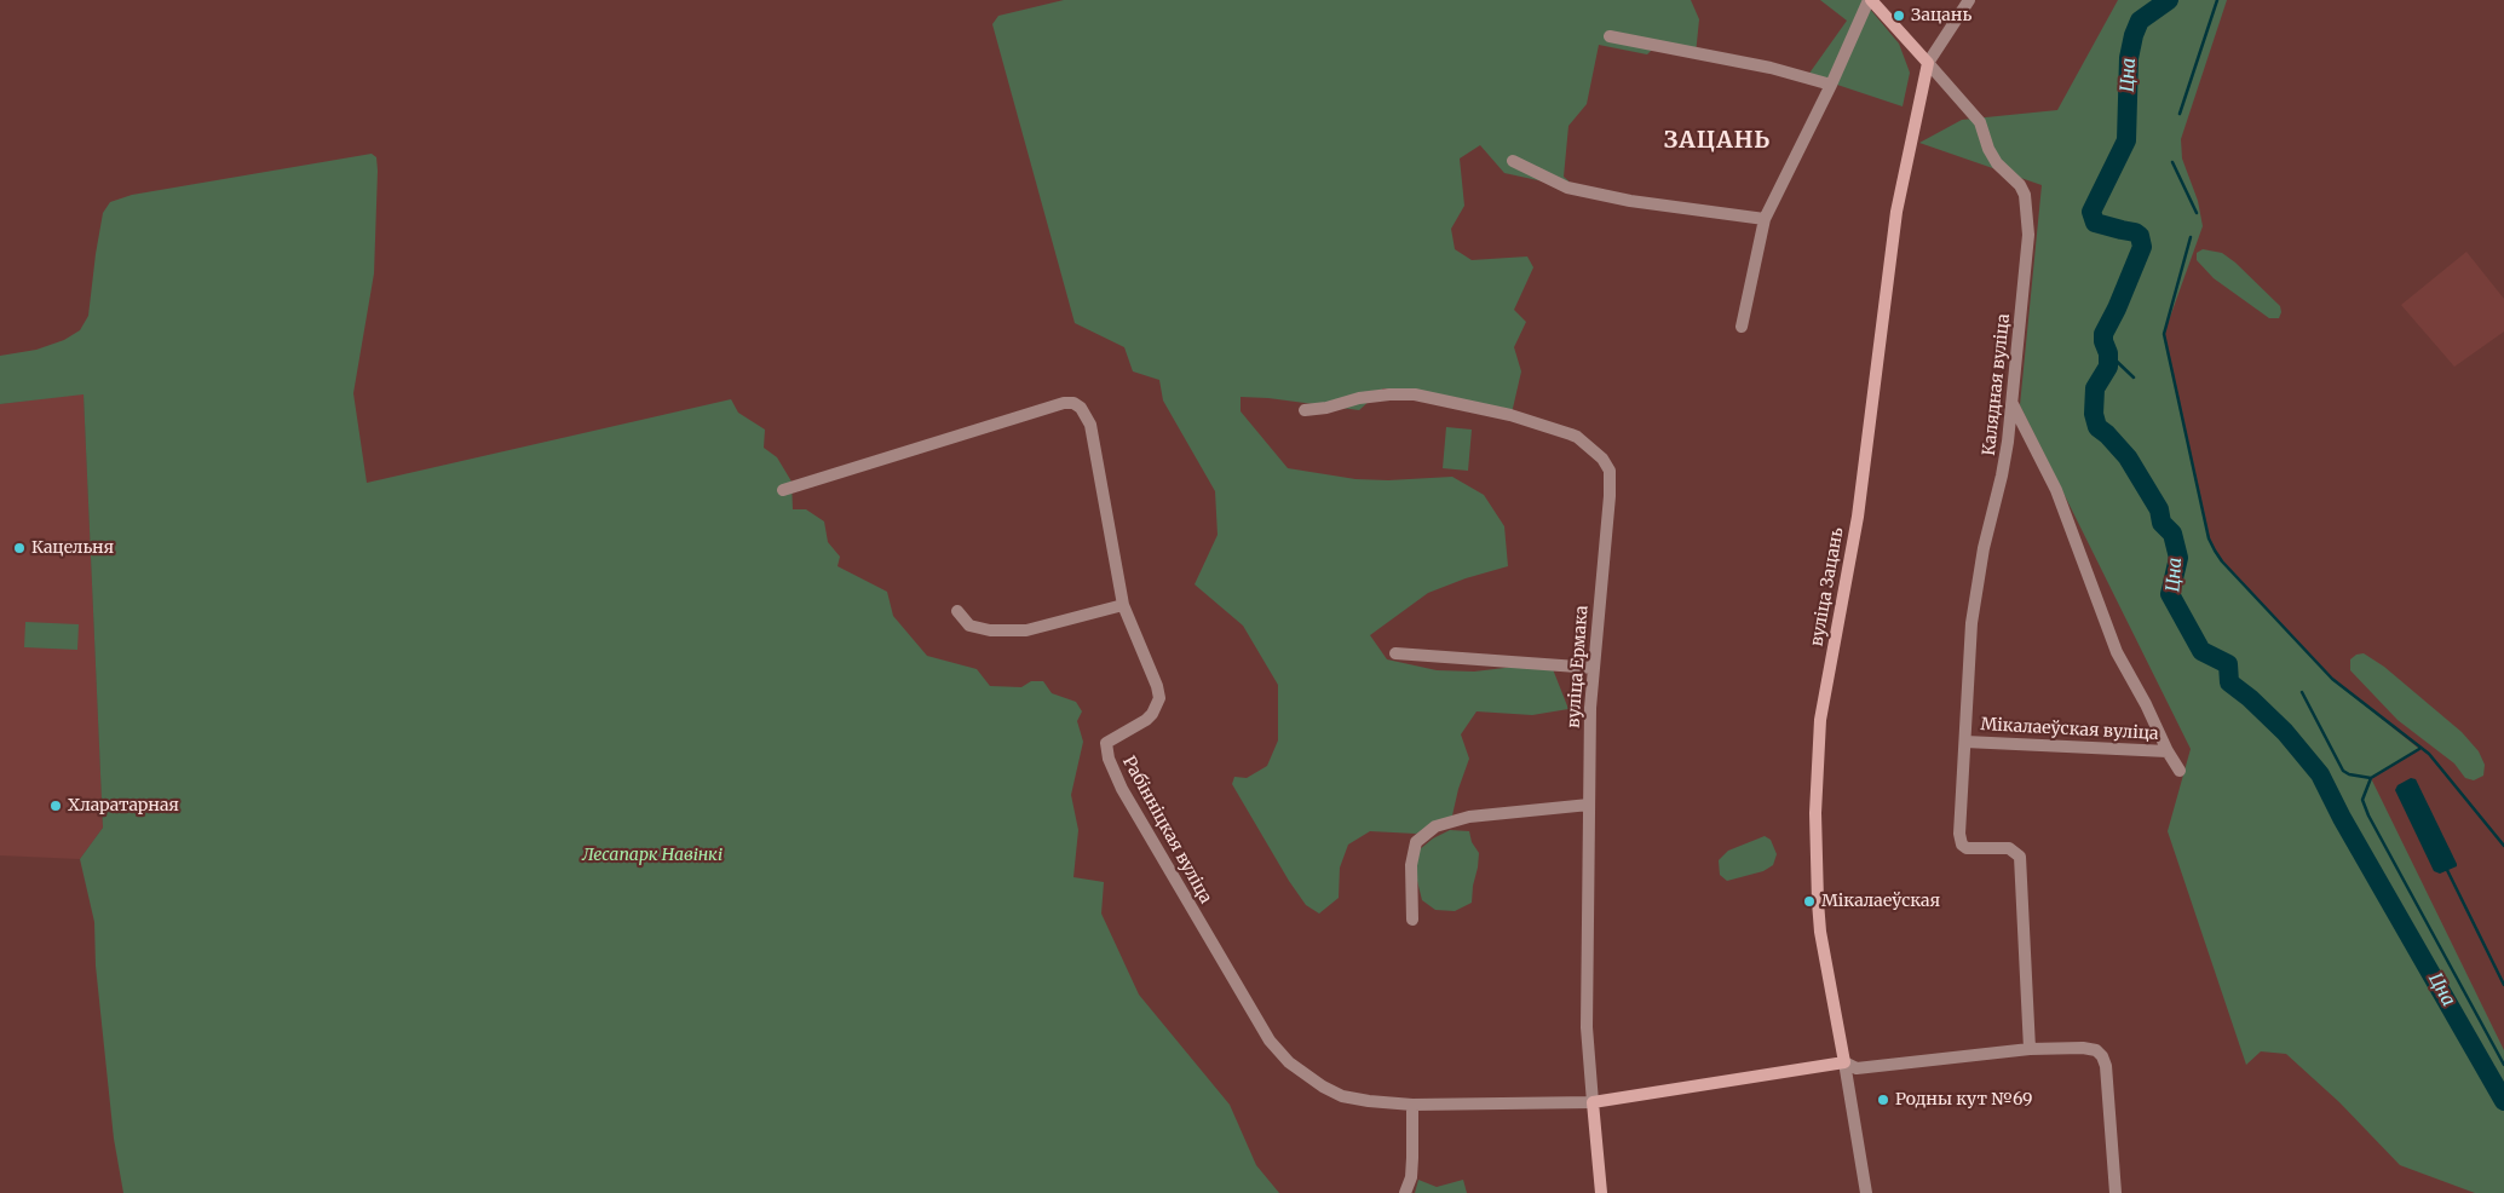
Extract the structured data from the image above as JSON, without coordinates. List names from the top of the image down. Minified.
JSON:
{"streets":{"street":["Калядная вуліца","вуліца Зацань","вуліца Ермака","Мікалаеўская вуліца","Рабінніцкая вуліца"]},"crossings":[["Калядная вуліца","вуліца Зацань"],["Калядная вуліца","Мікалаеўская вуліца"],["вуліца Ермака","Рабінніцкая вуліца"]],"districts":["ЗАЦАНЬ"],"water":["Цна"],"parks":["Лесапарк Навінкі"],"places":["Зацань","Кацельня","Хларатарная","Мікалаеўская","Родны кут №69"]}
